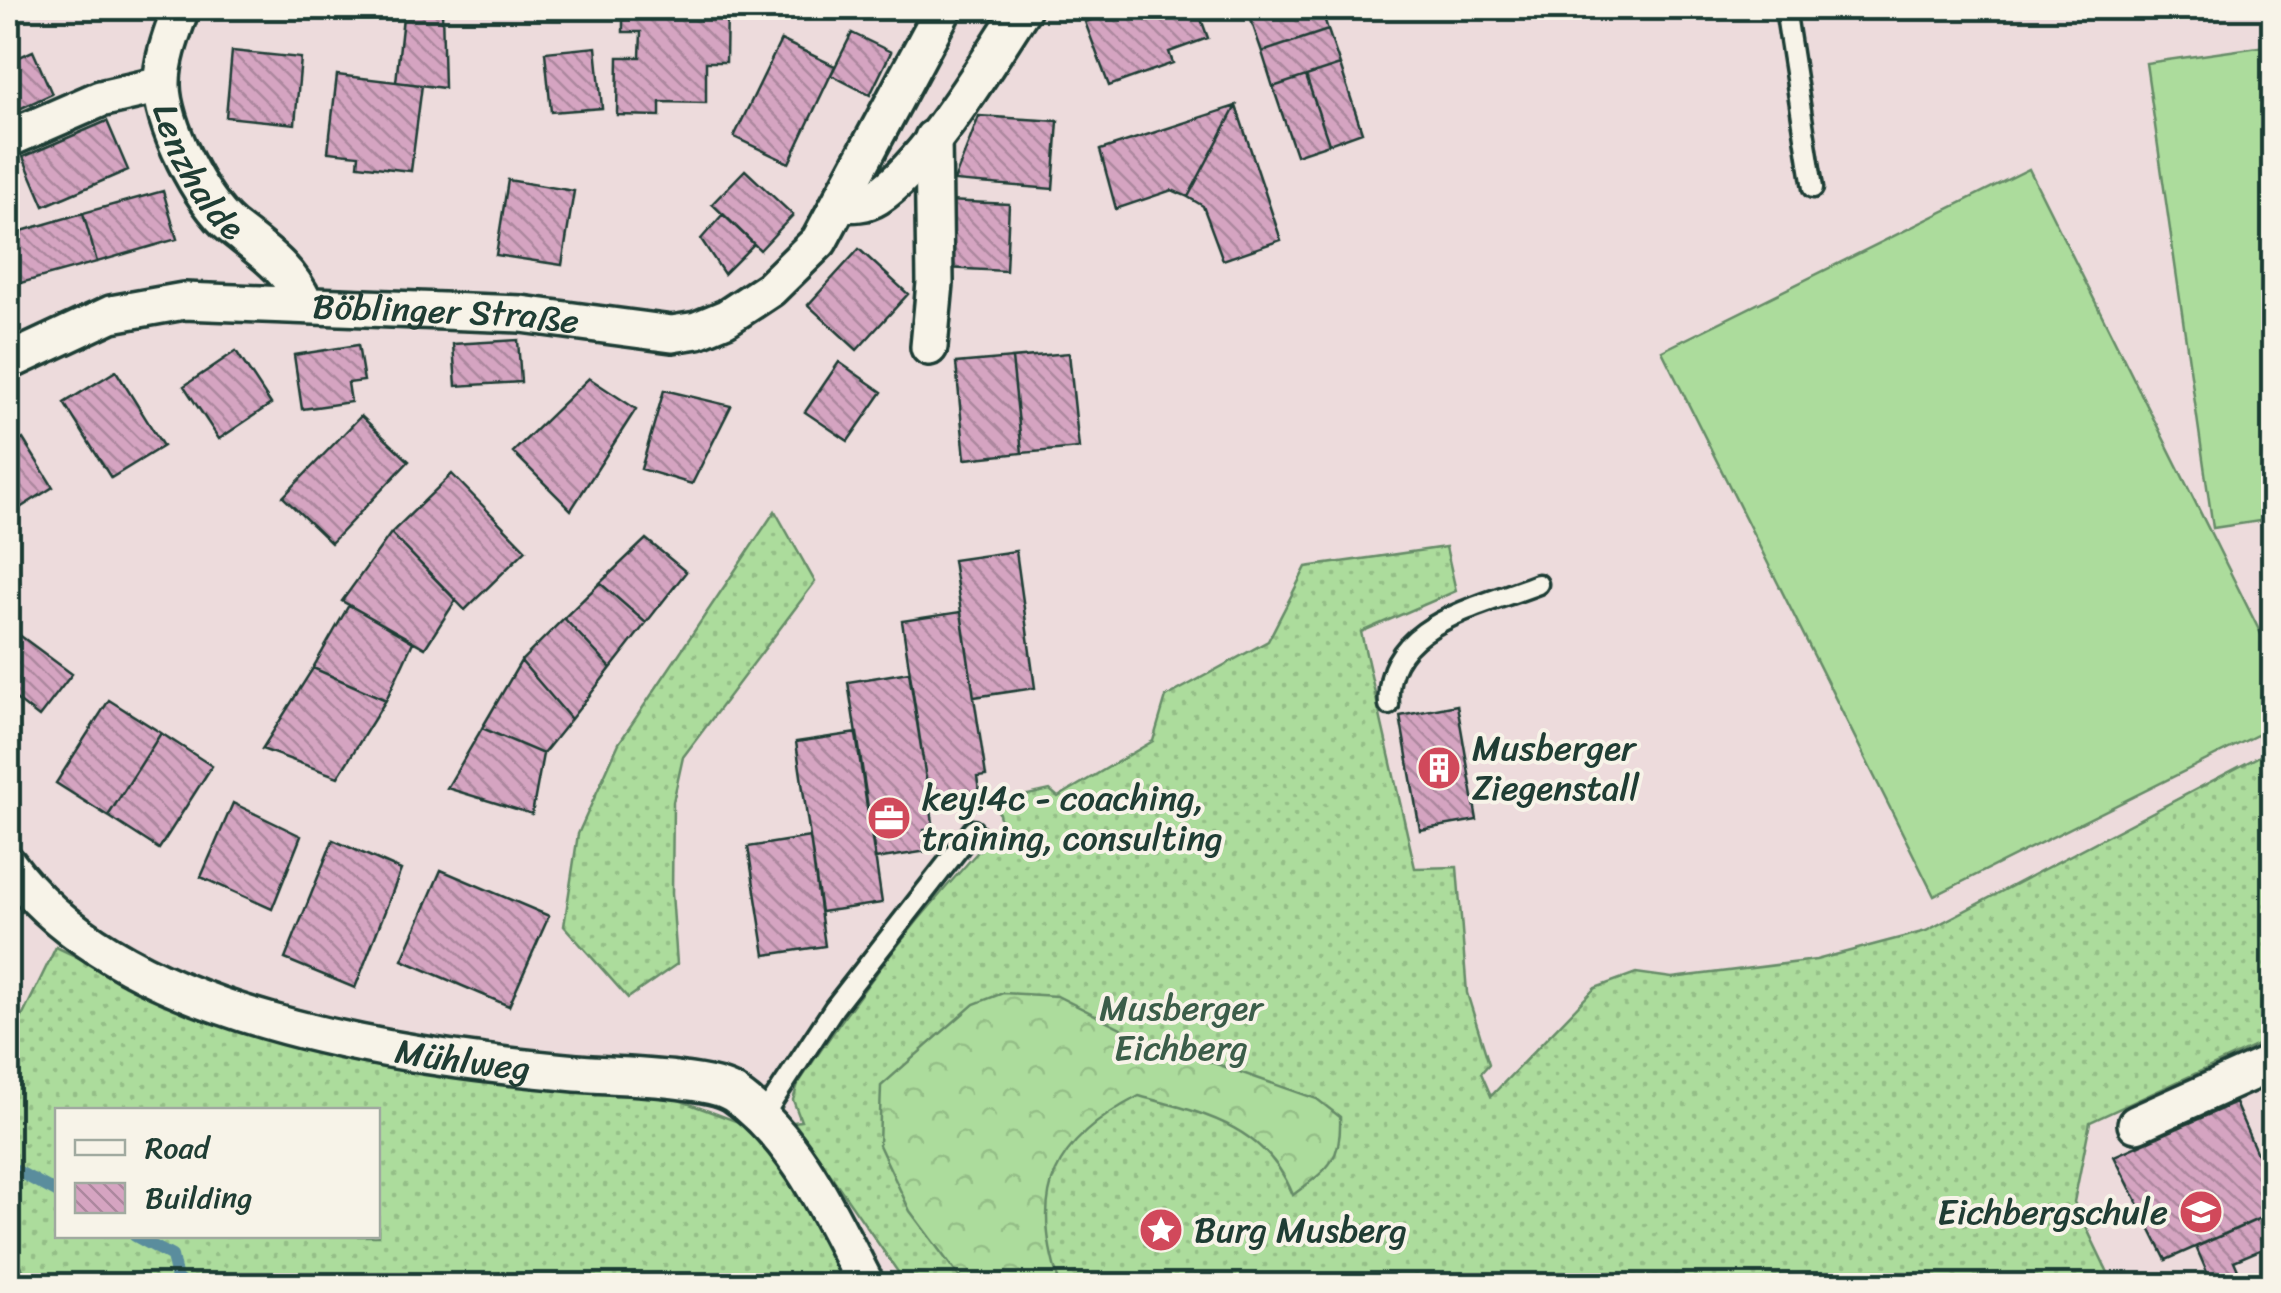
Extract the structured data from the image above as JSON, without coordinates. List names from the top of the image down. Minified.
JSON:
{"streets":{"street":["Lenzhalde","Böblinger Straße","Mühlweg"]},"crossings":[["Lenzhalde","Böblinger Straße"]],"parks":["Musberger Eichberg"],"places":{"building":["Musberger Ziegenstall"],"office":["key!4c - coaching, training, consulting"],"school or university":["Eichbergschule"],"place":["Burg Musberg"]},"legend":["Road","Building"]}
